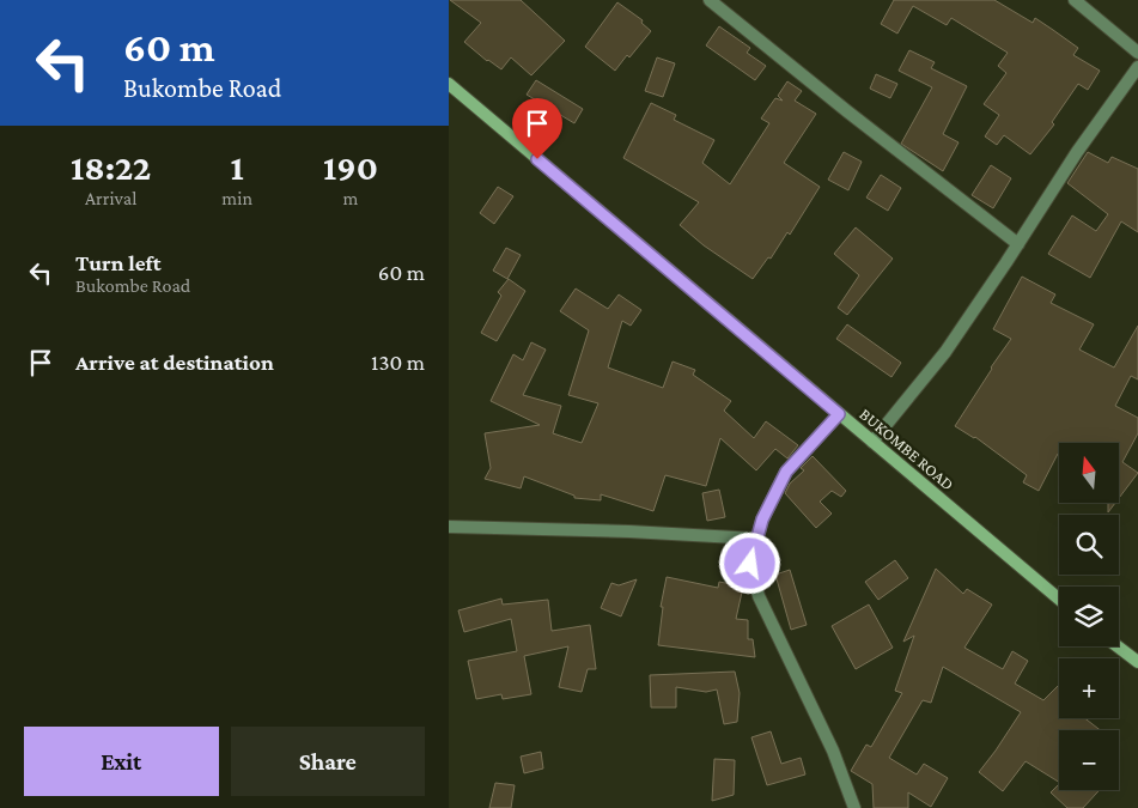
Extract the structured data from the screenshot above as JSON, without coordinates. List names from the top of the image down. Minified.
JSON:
{"streets":{"main road":["BUKOMBE ROAD"]},"north":"top","page":{"turn":["60 m","Bukombe Road"],"eta":["18:22","Arrival","1","min","190","m"],"list":[{"name":"Turn left","note":"Bukombe Road","value":"60 m"},{"name":"Arrive at destination","value":"130 m"}],"map_buttons":["+","−"],"buttons":["Exit","Share"]}}
